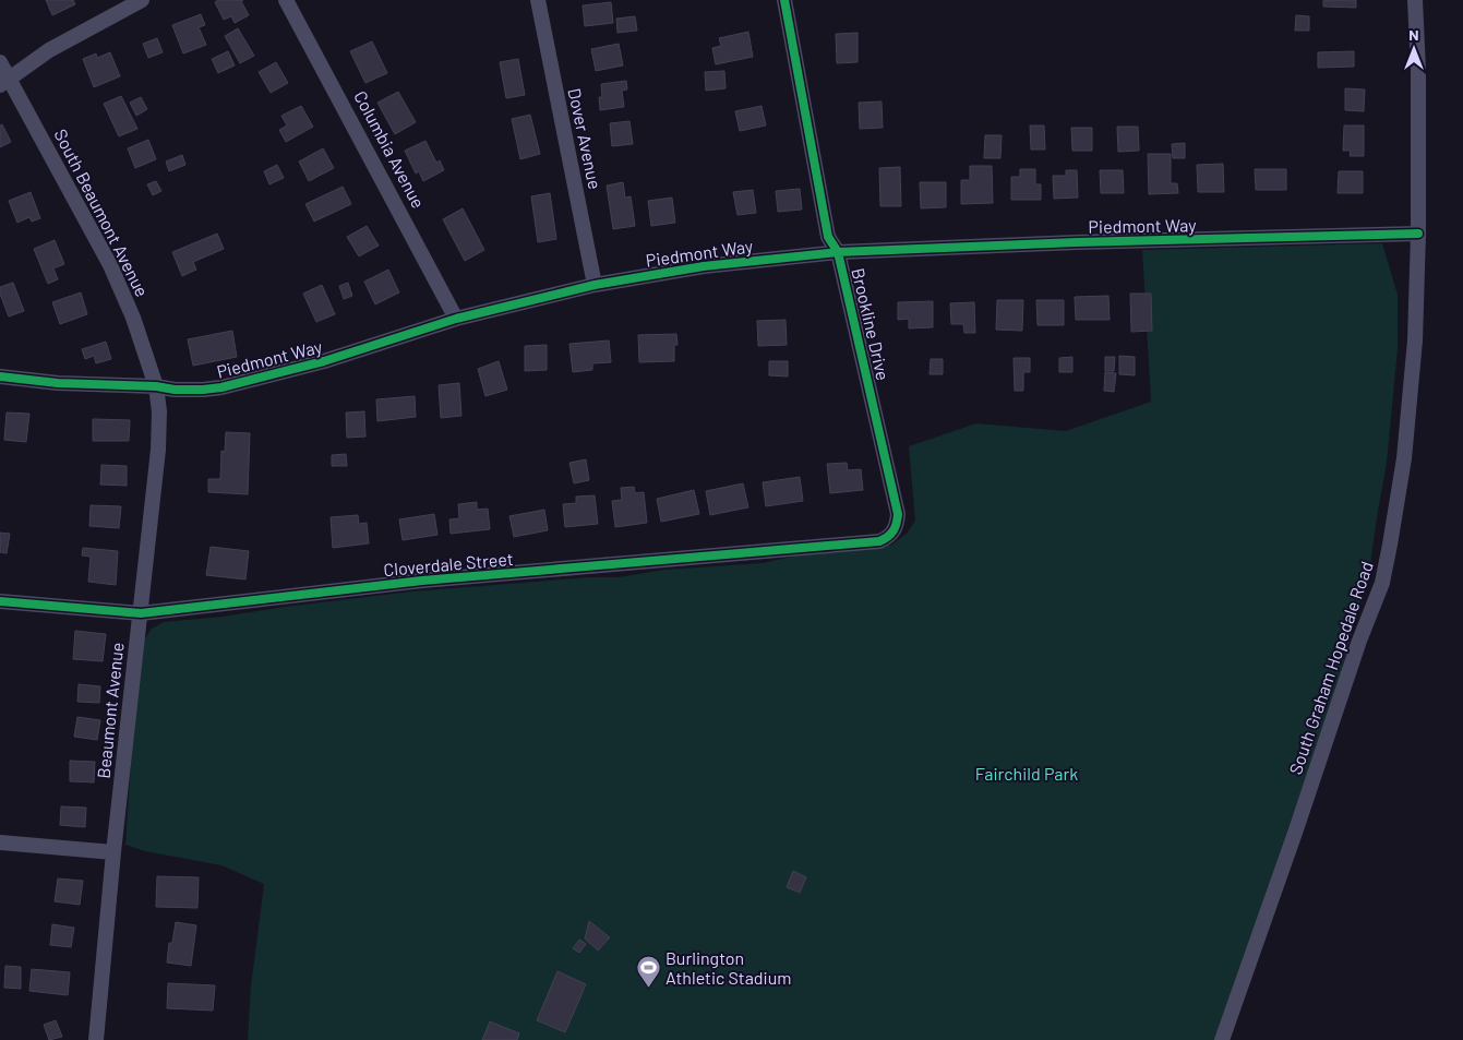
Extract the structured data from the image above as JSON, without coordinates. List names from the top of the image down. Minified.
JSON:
{"streets":{"street":["Dover Avenue","Columbia Avenue","South Beaumont Avenue","Piedmont Way","Brookline Drive","Cloverdale Street","South Graham Hopedale Road","Beaumont Avenue"]},"crossings":[["Dover Avenue","Piedmont Way"],["Columbia Avenue","Piedmont Way"],["South Beaumont Avenue","Piedmont Way"],["South Beaumont Avenue","Beaumont Avenue"],["Piedmont Way","Brookline Drive"],["Piedmont Way","South Graham Hopedale Road"],["Piedmont Way","Beaumont Avenue"],["Brookline Drive","Cloverdale Street"],["Cloverdale Street","Beaumont Avenue"]],"parks":["Fairchild Park"],"places":{"sports":["Burlington Athletic Stadium"]},"north":"top"}
